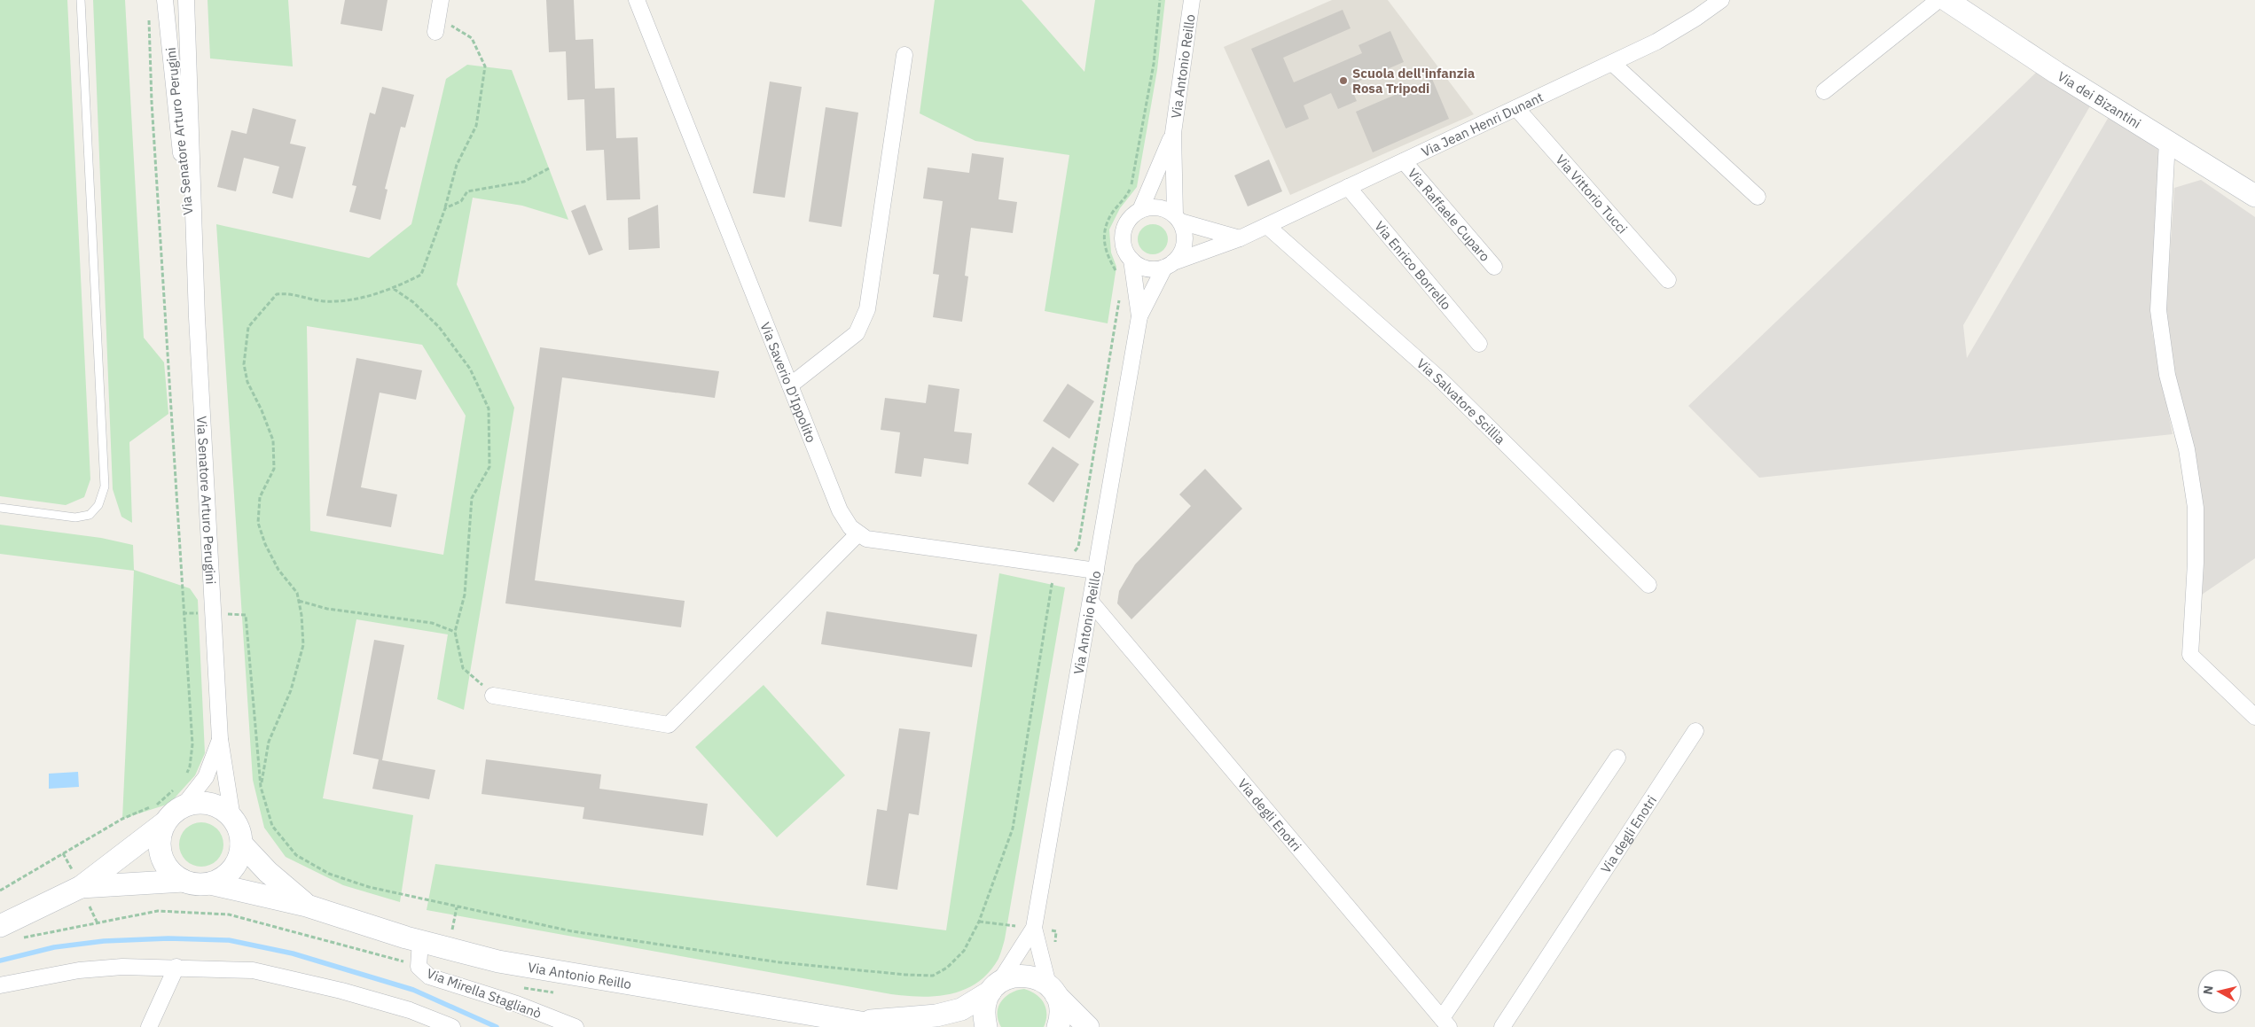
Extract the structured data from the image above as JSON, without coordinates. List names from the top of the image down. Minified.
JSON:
{"streets":{"main road":["Via Antonio Reillo","Via dei Bizantini"],"street":["Via Jean Henri Dunant","Via Senatore Arturo Perugini","Via Vittorio Tucci","Via Raffaele Cuparo","Via Enrico Borrello","Via Saverio D'Ippolito","Via Salvatore Scillìa","Via degli Enotri","Via Mirella Staglianò"]},"crossings":[["Via Antonio Reillo","Via Jean Henri Dunant"],["Via Antonio Reillo","Via Senatore Arturo Perugini"],["Via Antonio Reillo","Via degli Enotri"],["Via Antonio Reillo","Via Mirella Staglianò"],["Via Jean Henri Dunant","Via Vittorio Tucci"],["Via Jean Henri Dunant","Via Raffaele Cuparo"],["Via Jean Henri Dunant","Via Enrico Borrello"],["Via Jean Henri Dunant","Via Salvatore Scillìa"]],"places":["Scuola dell'infanzia Rosa Tripodi"],"north":"left"}
